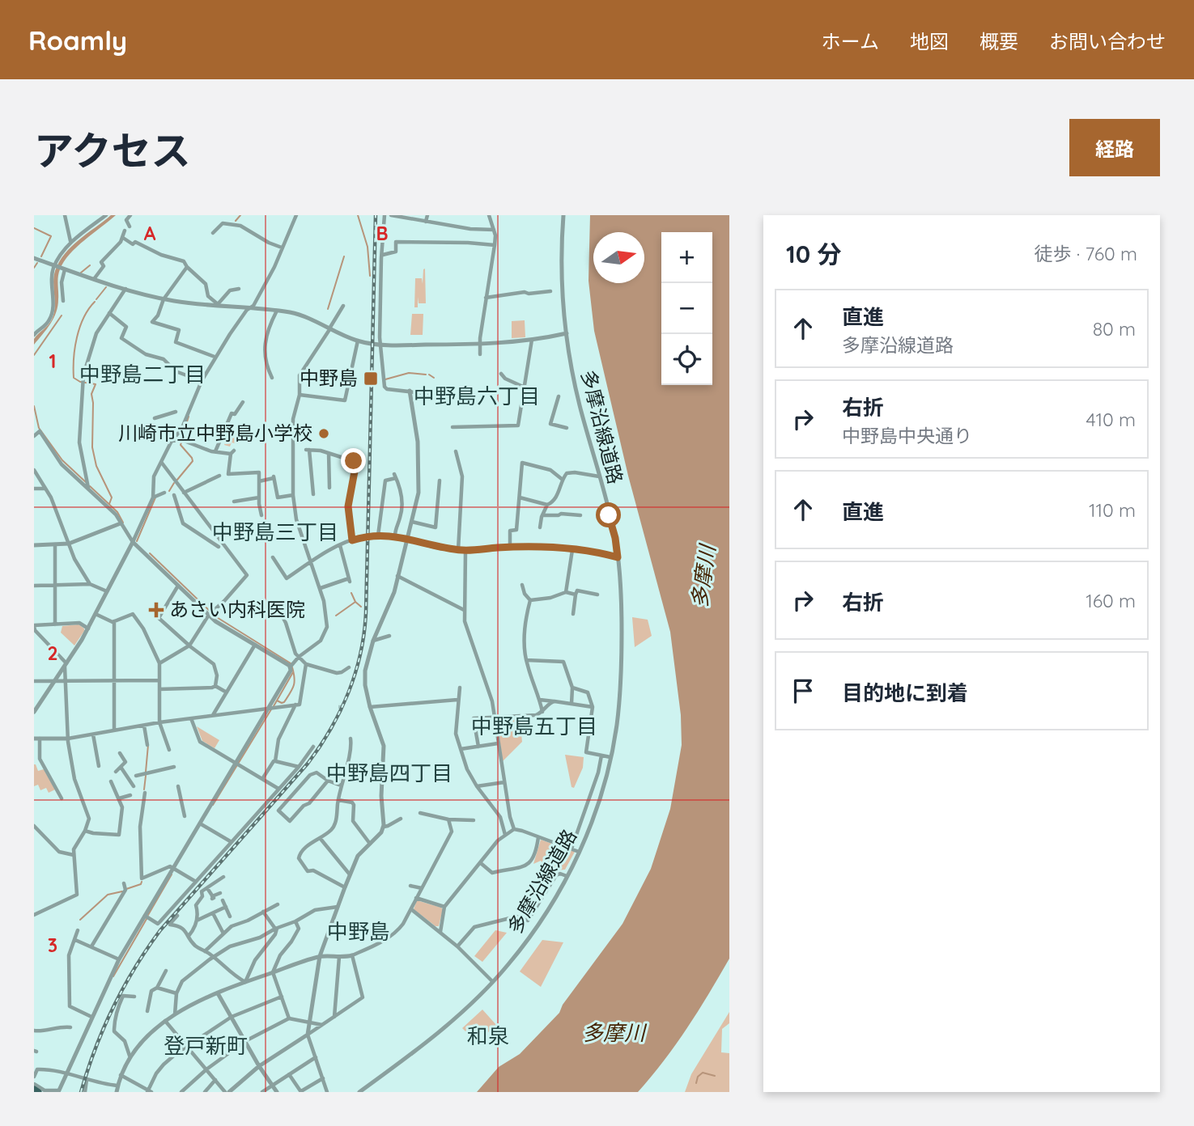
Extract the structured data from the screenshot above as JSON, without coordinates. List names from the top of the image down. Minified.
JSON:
{"streets":{"street":["多摩沿線道路"]},"districts":["中野島二丁目","中野島六丁目","中野島三丁目","中野島五丁目","中野島四丁目","中野島","和泉","登戸新町"],"water":["多摩川"],"places":{"transit":["中野島"],"other":["川崎市立中野島小学校"],"health":["あさい内科医院"]},"north":"right","page":{"header":"Roamly","nav":["ホーム","地図","概要","お問い合わせ"],"title":"アクセス","buttons":"経路","heading":["10 分","徒歩 · 760 m"],"map_buttons":["+","−"],"list":[["直進","多摩沿線道路","80 m"],["右折","中野島中央通り","410 m"],["直進","110 m"],["右折","160 m"],"目的地に到着"]},"grid":{"columns":["A","B"],"rows":["1","2","3"]}}
